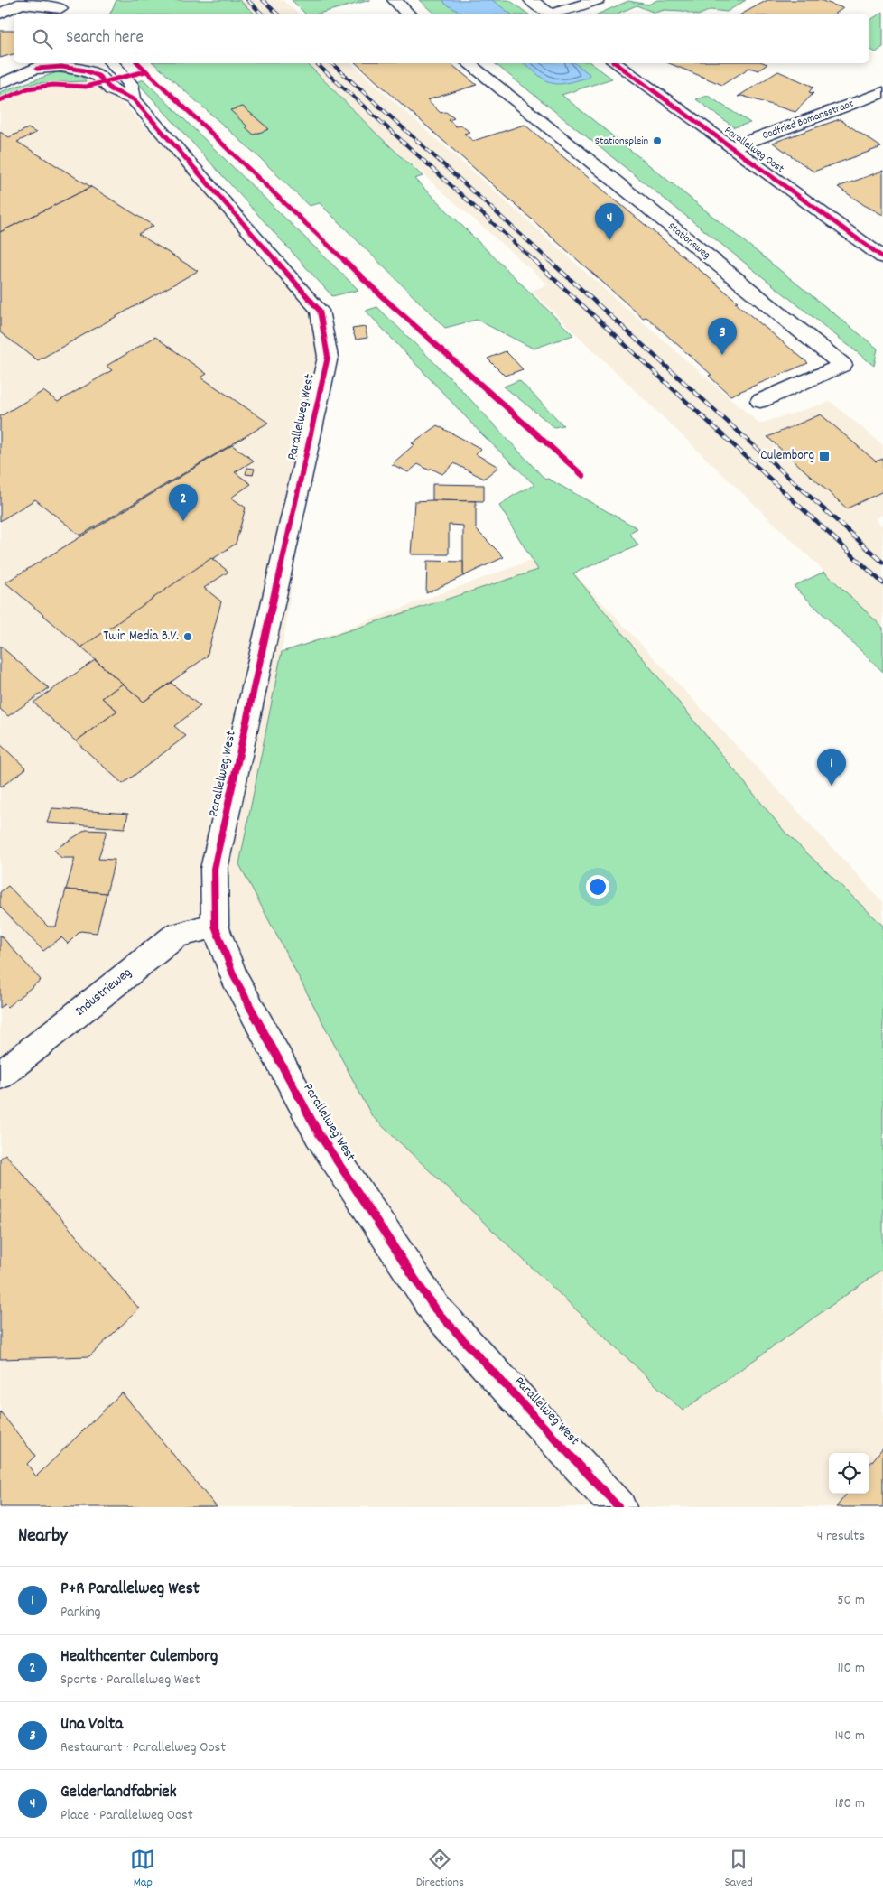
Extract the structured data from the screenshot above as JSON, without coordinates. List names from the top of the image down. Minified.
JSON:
{"streets":{"street":["Godfried Bomansstraat","Parallelweg Oost","Stationsweg","Parallelweg West","Industrieweg"]},"crossings":[["Godfried Bomansstraat","Parallelweg Oost"],["Parallelweg West","Industrieweg"]],"places":{"other":["Stationsplein","Twin Media B.V."],"transit":["Culemborg"]},"page":{"search":"Search here","pins":["4","3","2","1"],"heading":["Nearby","4 results"],"list":[{"mark":"1","name":"P+R Parallelweg West","note":"Parking","value":"50 m"},{"mark":"2","name":"Healthcenter Culemborg","note":"Sports · Parallelweg West","value":"110 m"},{"mark":"3","name":"Una Volta","note":"Restaurant · Parallelweg Oost","value":"140 m"},{"mark":"4","name":"Gelderlandfabriek","note":"Place · Parallelweg Oost","value":"180 m"}],"nav":["Map","Directions","Saved"]}}
